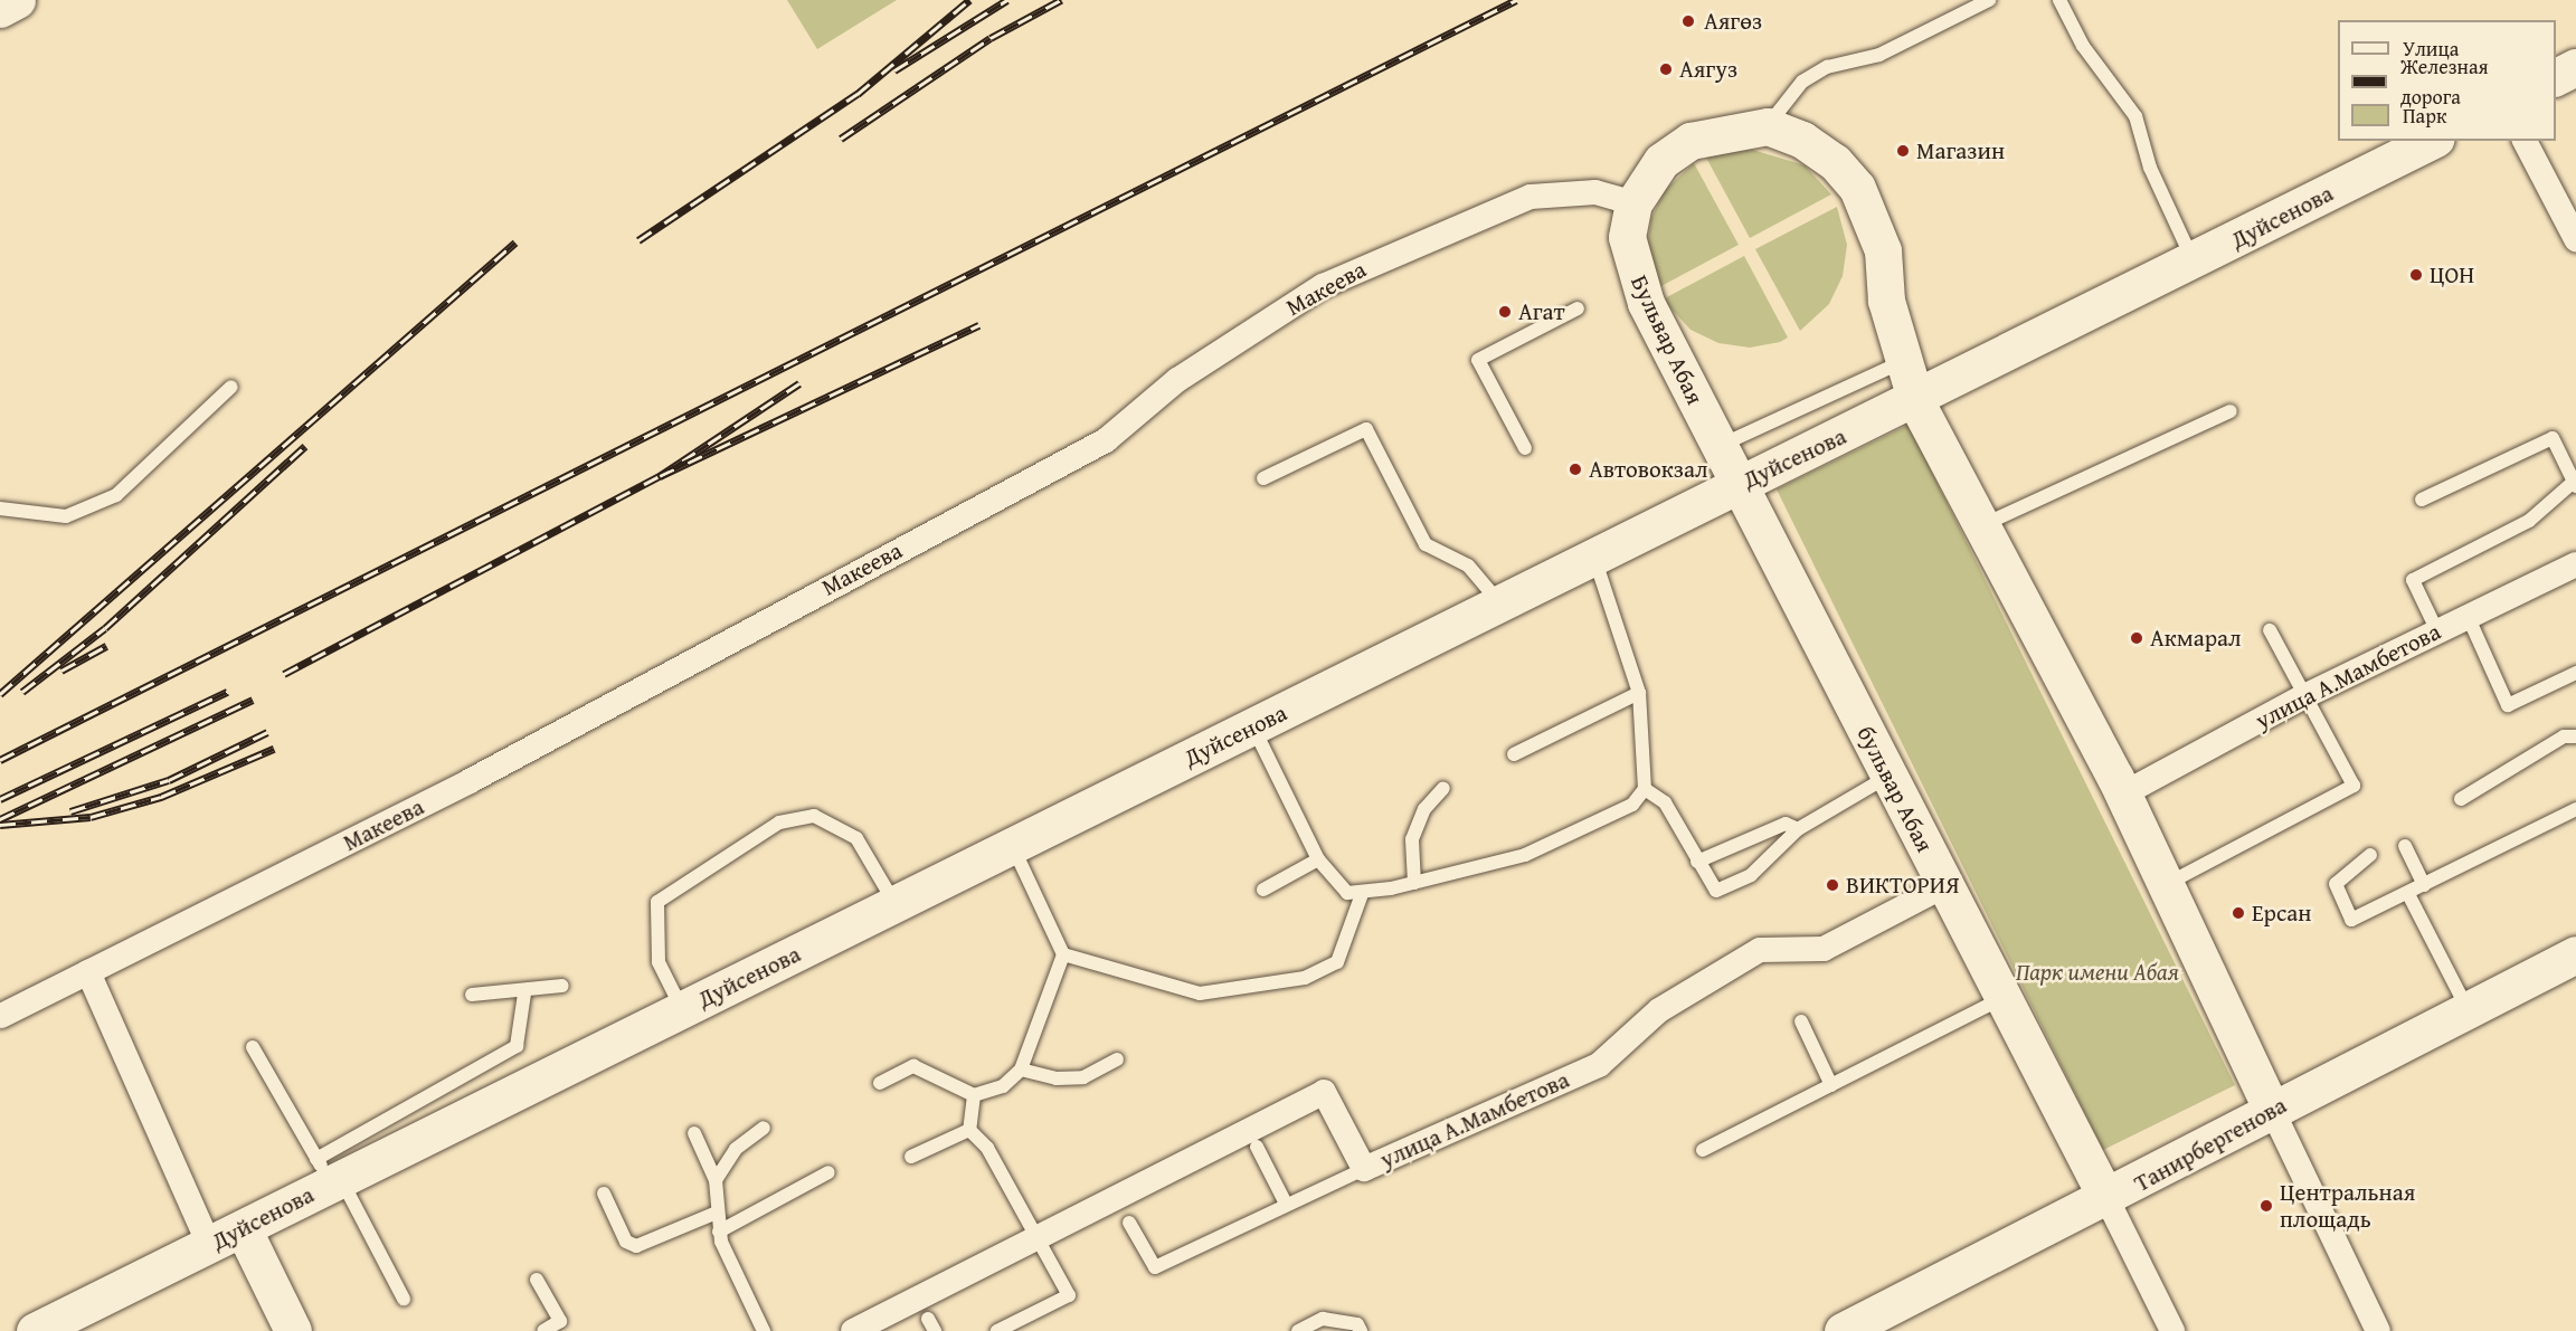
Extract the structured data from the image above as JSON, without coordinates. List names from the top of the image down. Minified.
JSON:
{"streets":{"street":["Дуйсенова","Макеева","Бульвар Абая","улица А.Мамбетова","бульвар Абая","Танирбергенова"]},"crossings":[["Дуйсенова","Бульвар Абая"],["Дуйсенова","бульвар Абая"],["Макеева","Бульвар Абая"],["Бульвар Абая","бульвар Абая"],["улица А.Мамбетова","бульвар Абая"],["бульвар Абая","Танирбергенова"]],"parks":["Парк имени Абая"],"places":["Аягөз","Аягуз","Магазин","ЦОН","Агат","Автовокзал","Акмарал","ВИКТОРИЯ","Ерсан","Центральная площадь"],"legend":["Улица","Железная дорога","Парк"]}
